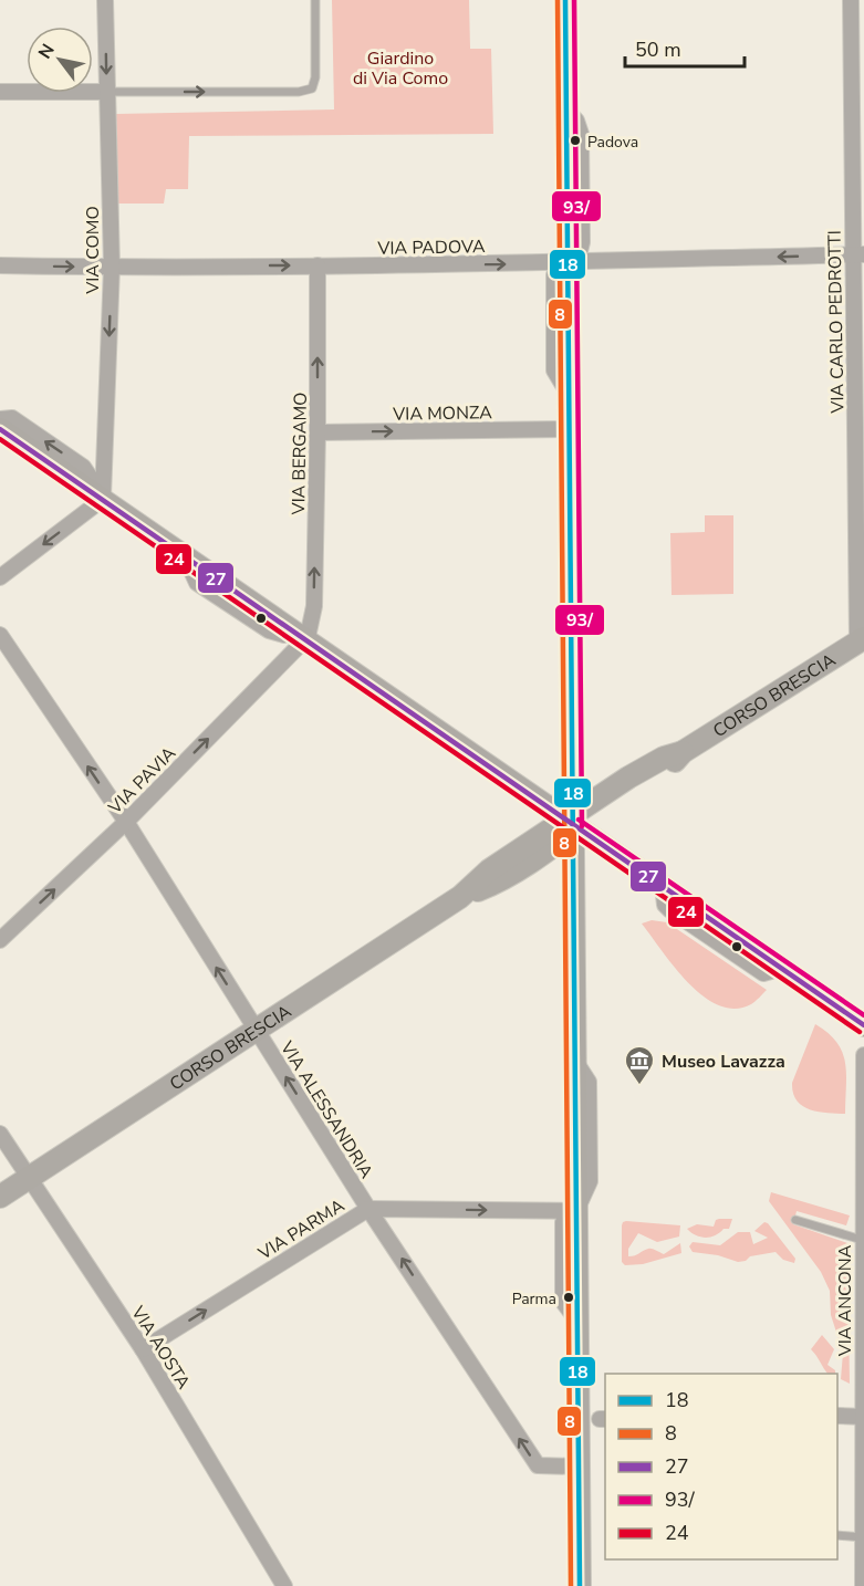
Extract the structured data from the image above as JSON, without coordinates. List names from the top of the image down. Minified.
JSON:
{"streets":{"main road":["CORSO BRESCIA"],"street":["VIA PADOVA","VIA COMO","VIA CARLO PEDROTTI","VIA MONZA","VIA BERGAMO","VIA PAVIA","VIA ALESSANDRIA","VIA PARMA","VIA ANCONA","VIA AOSTA"]},"crossings":[["VIA PADOVA","VIA COMO"],["VIA PADOVA","VIA CARLO PEDROTTI"],["VIA PADOVA","VIA BERGAMO"],["VIA CARLO PEDROTTI","CORSO BRESCIA"],["VIA MONZA","VIA BERGAMO"],["VIA BERGAMO","VIA PAVIA"],["CORSO BRESCIA","VIA ALESSANDRIA"],["CORSO BRESCIA","VIA AOSTA"],["VIA PAVIA","VIA ALESSANDRIA"],["VIA ALESSANDRIA","VIA PARMA"],["VIA PARMA","VIA AOSTA"]],"one_way":["VIA COMO","VIA MONZA","VIA BERGAMO","VIA PAVIA","VIA ALESSANDRIA","VIA PARMA"],"parks":["Giardino di Via Como"],"places":{"other":["Padova","Parma"],"museum":["Museo Lavazza"]},"lines":["transit line 18","transit line 8","transit line 93/","transit line 27","transit line 24"],"legend":["18","8","27","93/","24"],"scale_bar":"50 m","north":"top left"}
